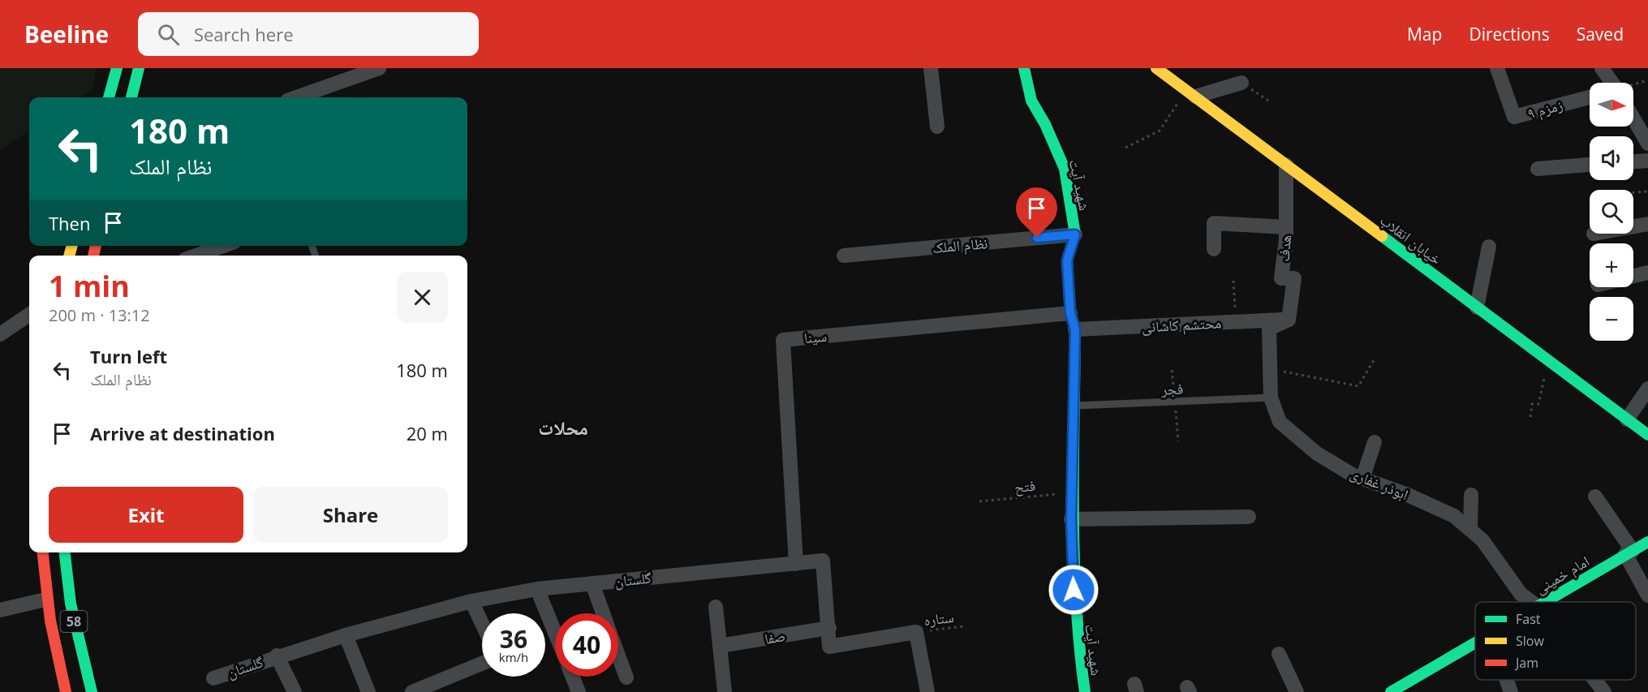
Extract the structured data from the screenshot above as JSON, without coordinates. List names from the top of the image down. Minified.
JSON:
{"streets":{"main road":["شهید آیت","خیابان انقلاب","امام خمینی","58"],"street":["زمزم ۹","نظام الملک","هدف","محتشم کاشانی","سینا","ابوذر غفاری","گلستان","صفا"],"lane":["فجر"],"path":["فتح","ستاره"]},"crossings":[["شهید آیت","نظام الملک"],["شهید آیت","محتشم کاشانی"],["شهید آیت","سینا"],["شهید آیت","فجر"],["شهید آیت","فتح"],["خیابان انقلاب","هدف"],["هدف","محتشم کاشانی"],["هدف","ابوذر غفاری"],["محتشم کاشانی","ابوذر غفاری"],["سینا","گلستان"],["فجر","ابوذر غفاری"],["گلستان","ستاره"],["گلستان","صفا"]],"districts":["محلات"],"legend":["Fast","Slow","Jam"],"north":"right","page":{"header":"Beeline","search":"Search here","nav":["Map","Directions","Saved"],"map_buttons":["+","−"],"turn":["180 m","نظام الملک"],"then":"Then","heading":["1 min","200 m · 13:12"],"list":[{"name":"Turn left","note":"نظام الملک","value":"180 m"},{"name":"Arrive at destination","value":"20 m"}],"buttons":["Exit","Share"],"speed":"36 km/h","limit":"40"}}
